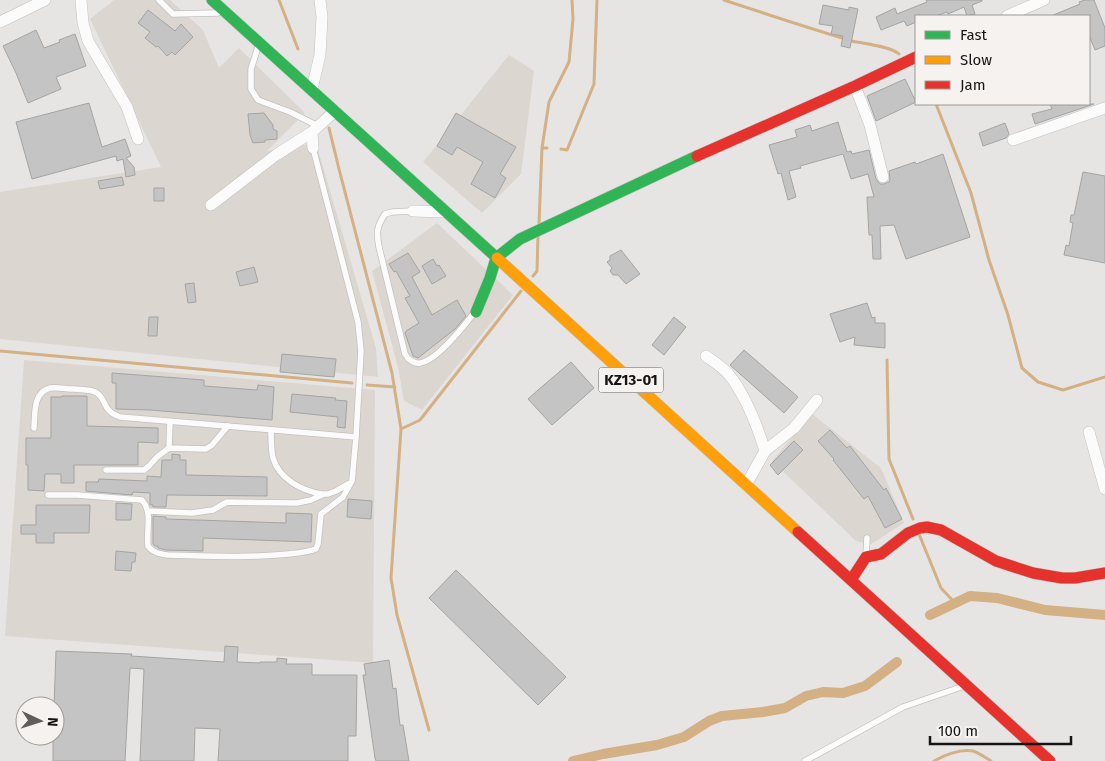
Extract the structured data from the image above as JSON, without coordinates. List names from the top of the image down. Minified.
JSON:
{"streets":{"main road":["KZ13-01"]},"legend":["Fast","Slow","Jam"],"scale_bar":"100 m","north":"right"}
